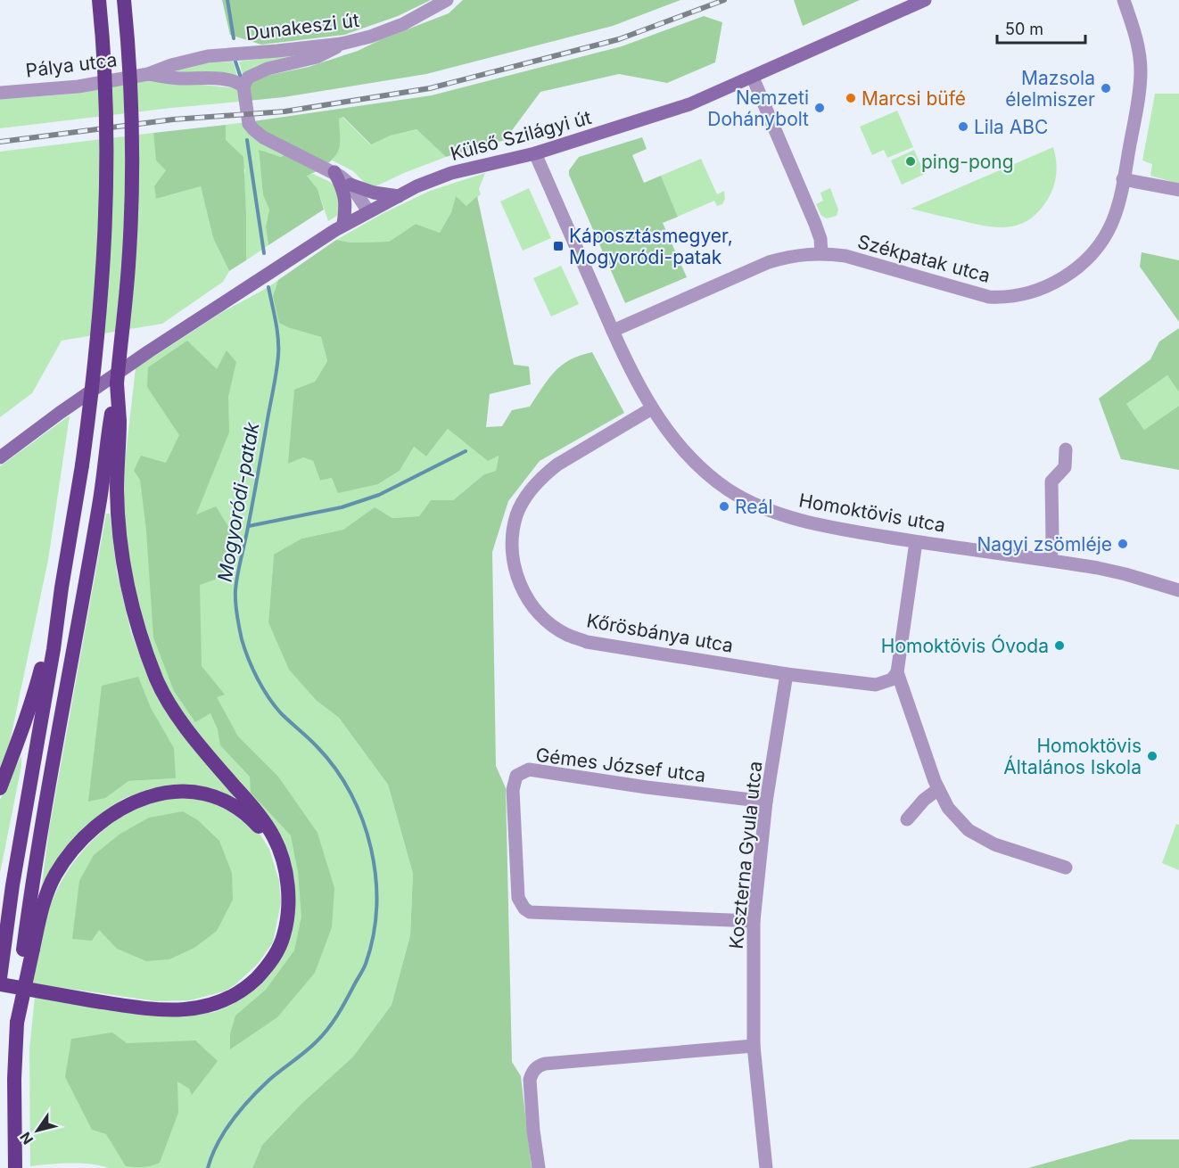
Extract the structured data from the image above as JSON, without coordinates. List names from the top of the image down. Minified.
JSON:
{"streets":{"main road":["Külső Szilágyi út"],"street":["Dunakeszi út","Pálya utca","Székpatak utca","Homoktövis utca","Kőrösbánya utca","Gémes József utca","Koszterna Gyula utca"]},"crossings":[["Dunakeszi út","Pálya utca"],["Külső Szilágyi út","Homoktövis utca"],["Székpatak utca","Homoktövis utca"],["Homoktövis utca","Kőrösbánya utca"],["Kőrösbánya utca","Koszterna Gyula utca"],["Gémes József utca","Koszterna Gyula utca"]],"water":["Mogyoródi-patak"],"places":{"other":["Mazsola élelmiszer","Marcsi büfé","Nemzeti Dohánybolt","Lila ABC","ping-pong","Reál","Nagyi zsömléje","Homoktövis Óvoda","Homoktövis Általános Iskola"],"transit":["Káposztásmegyer, Mogyoródi-patak"]},"scale_bar":"50 m","north":"bottom left"}
